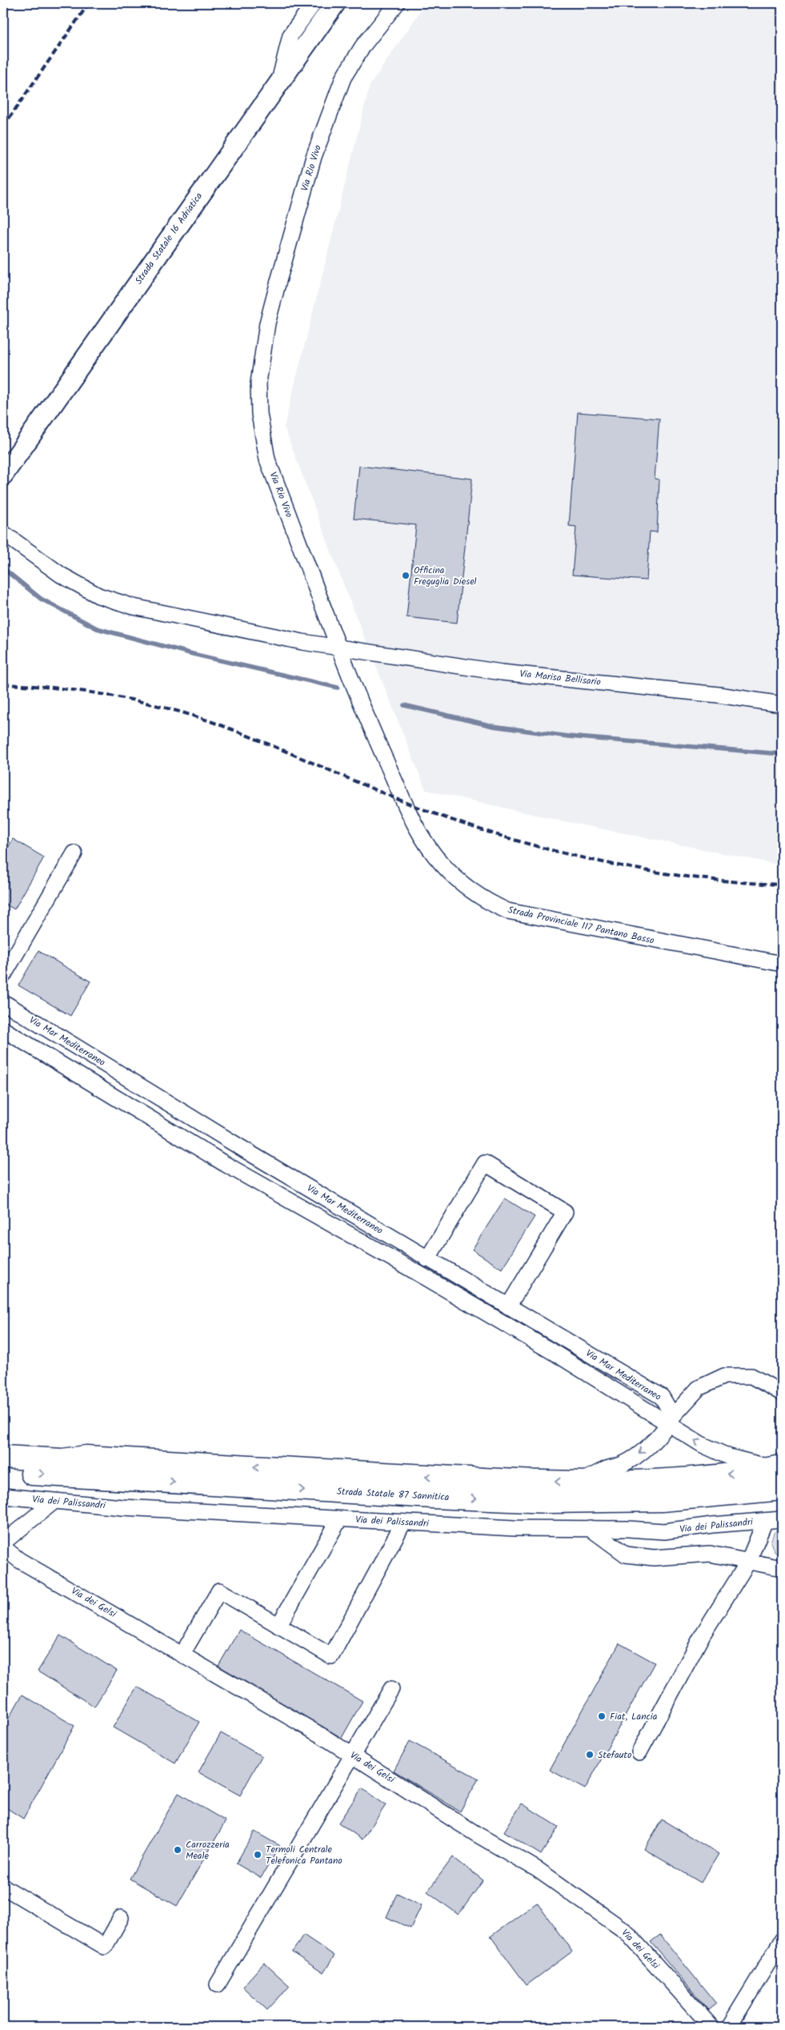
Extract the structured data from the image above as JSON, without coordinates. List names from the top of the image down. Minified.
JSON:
{"streets":{"highway":["Strada Statale 87 Sannitica"],"main road":["Strada Statale 16 Adriatica"],"street":["Via Rio Vivo","Via Marisa Bellisario","Strada Provinciale 117 Pantano Basso","Via Mar Mediterraneo","Via dei Palissandri","Via dei Gelsi"]},"crossings":[["Via Rio Vivo","Via Marisa Bellisario"],["Via Rio Vivo","Strada Provinciale 117 Pantano Basso"],["Via Marisa Bellisario","Strada Provinciale 117 Pantano Basso"]],"places":["Officina Freguglia Diesel","Fiat, Lancia","Stefauto","Carrozzeria Meale","Termoli Centrale Telefonica Pantano"]}
